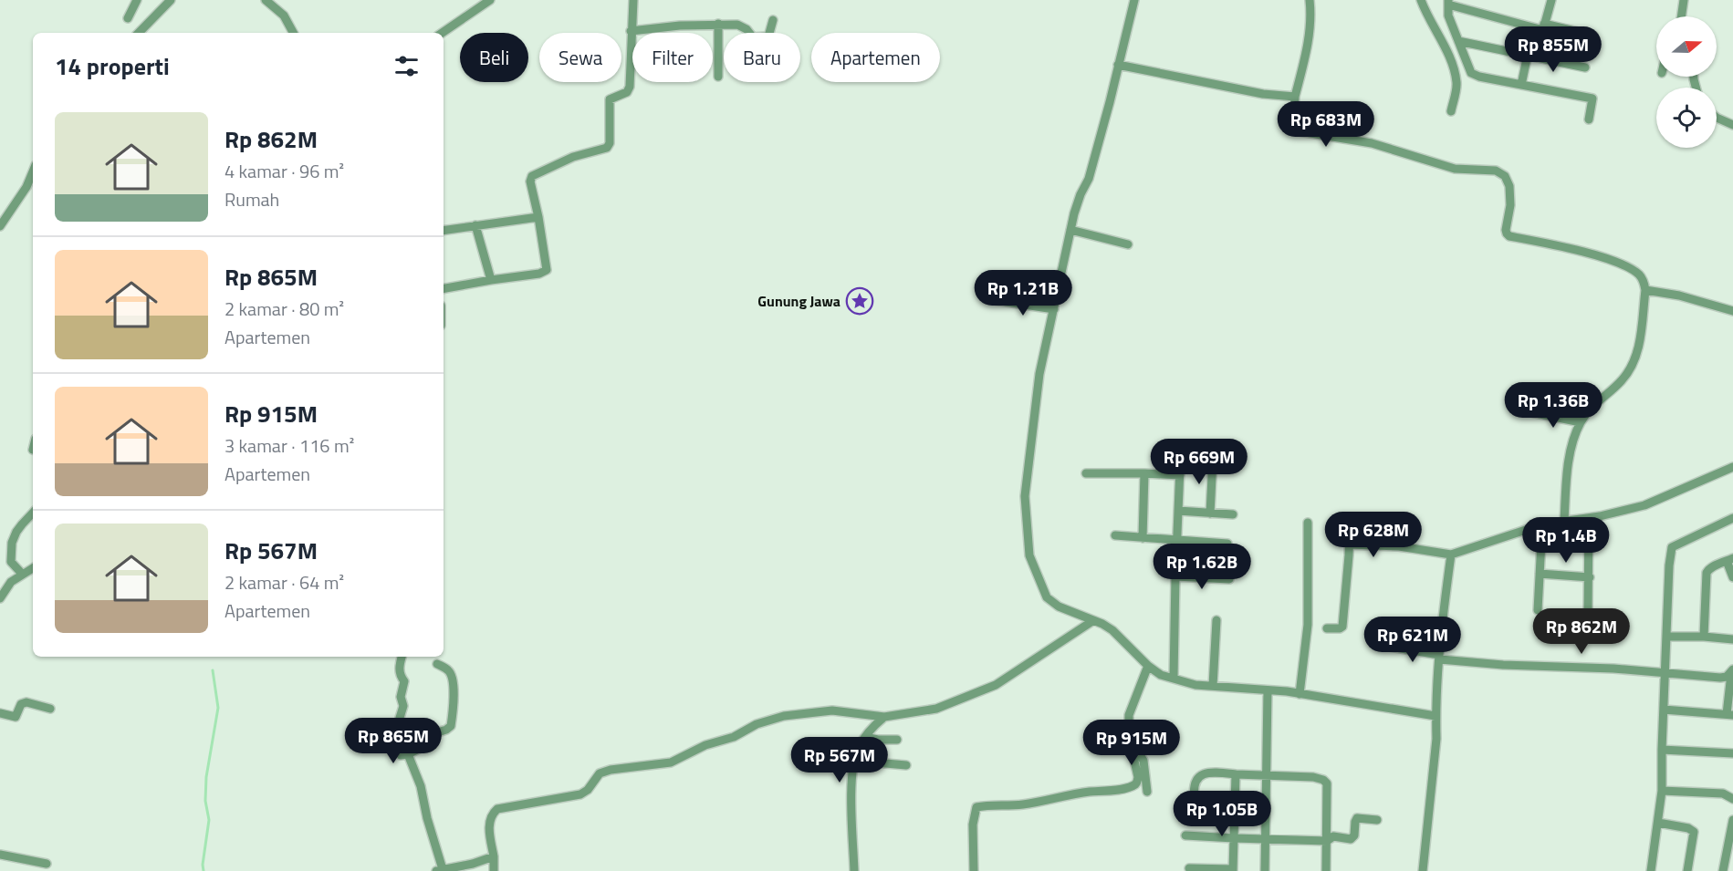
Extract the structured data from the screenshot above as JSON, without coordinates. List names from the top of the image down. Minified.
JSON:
{"places":{"place":["Gunung Jawa"]},"north":"right","page":{"price":["Rp 855M","Rp 683M","Rp 1.21B","Rp 1.36B","Rp 669M","Rp 628M","Rp 1.4B","Rp 1.62B","Rp 862M","Rp 621M","Rp 865M","Rp 915M","Rp 567M","Rp 1.05B"],"chip":["Beli","Sewa","Filter","Baru","Apartemen"],"heading":"14 properti","list":[{"name":"Rp 862M","note":"4 kamar · 96 m² · Rumah"},{"name":"Rp 865M","note":"2 kamar · 80 m² · Apartemen"},{"name":"Rp 915M","note":"3 kamar · 116 m² · Apartemen"},{"name":"Rp 567M","note":"2 kamar · 64 m² · Apartemen"}]}}
